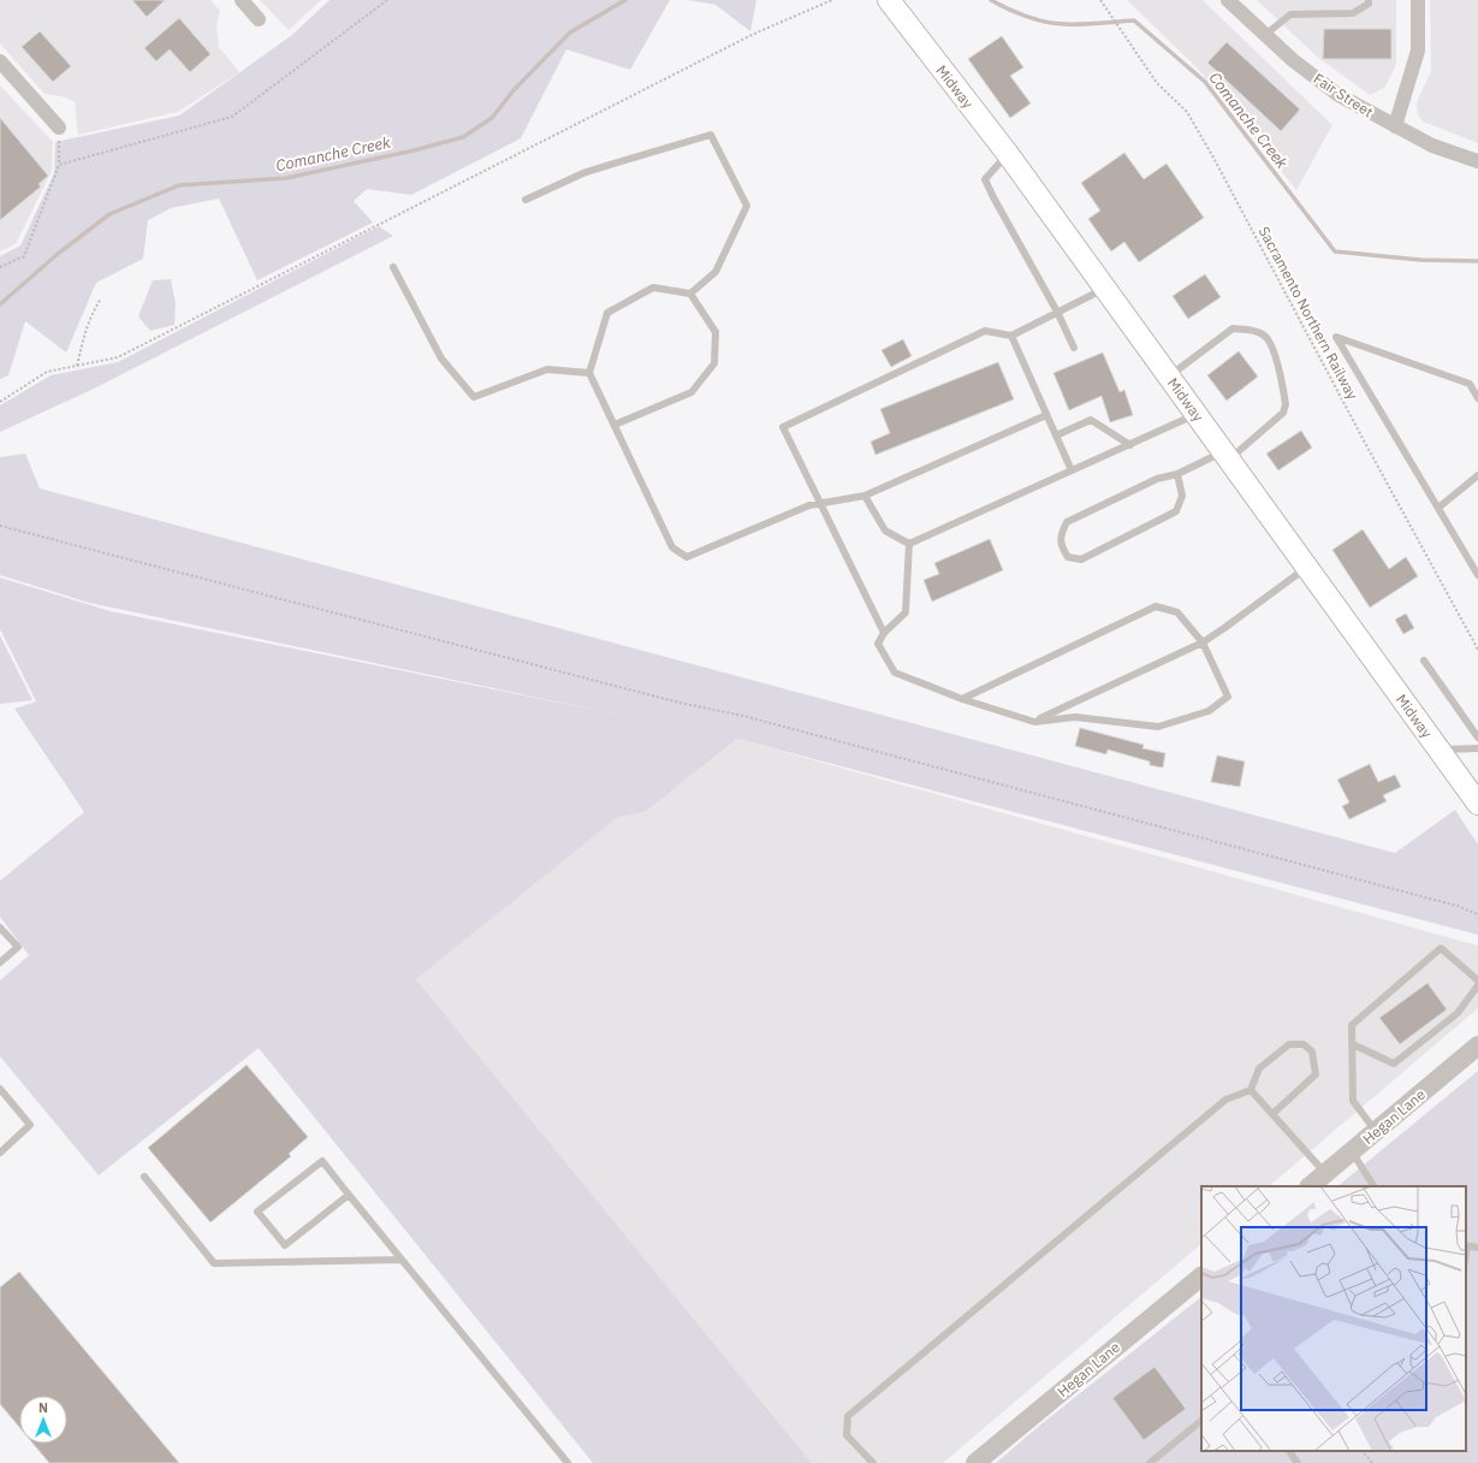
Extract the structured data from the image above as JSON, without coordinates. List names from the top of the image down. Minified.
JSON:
{"streets":{"main road":["Midway"],"street":["Fair Street","Hegan Lane"],"path":["Sacramento Northern Railway"]},"water":["Comanche Creek"],"north":"top"}
